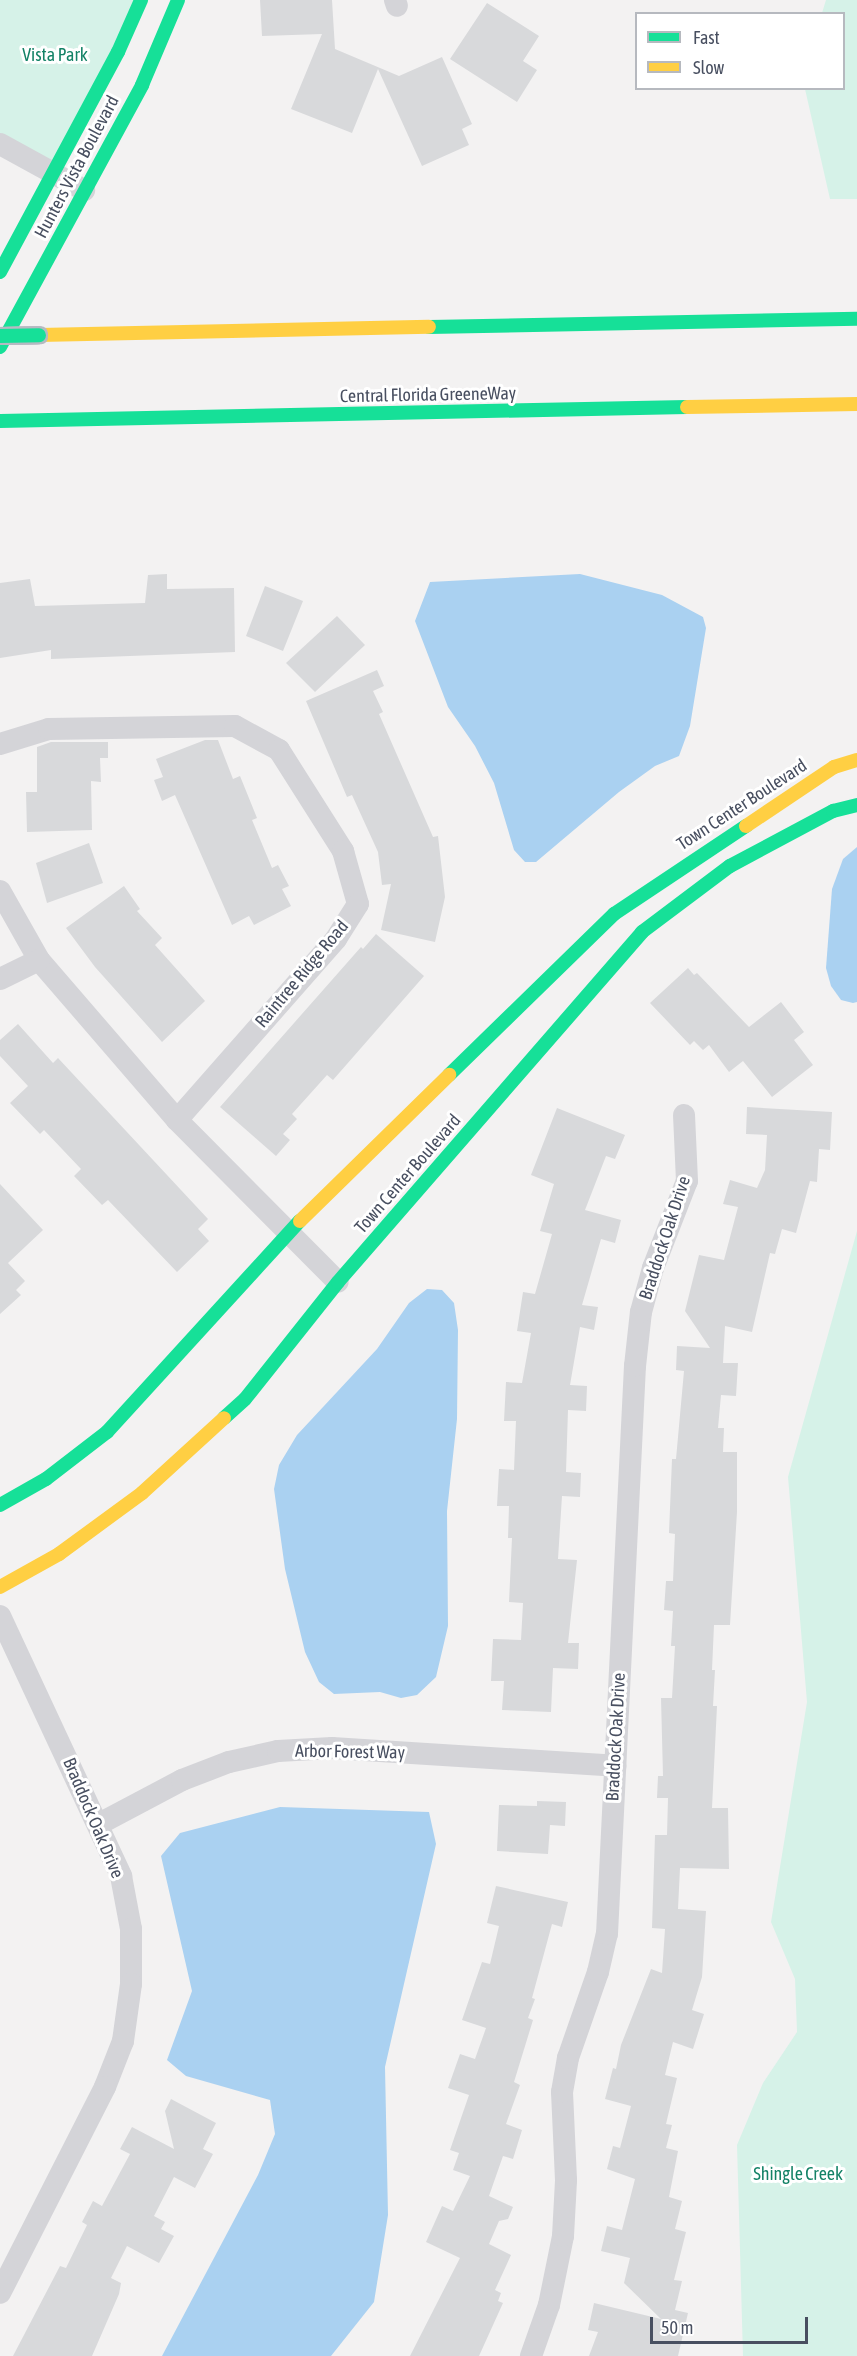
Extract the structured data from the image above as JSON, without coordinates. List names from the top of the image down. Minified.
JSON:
{"streets":{"main road":["Hunters Vista Boulevard","Central Florida GreeneWay","Town Center Boulevard"],"street":["Raintree Ridge Road","Braddock Oak Drive","Arbor Forest Way"]},"crossings":[["Braddock Oak Drive","Arbor Forest Way"]],"parks":["Vista Park","Shingle Creek"],"legend":["Fast","Slow"],"scale_bar":"50 m"}
